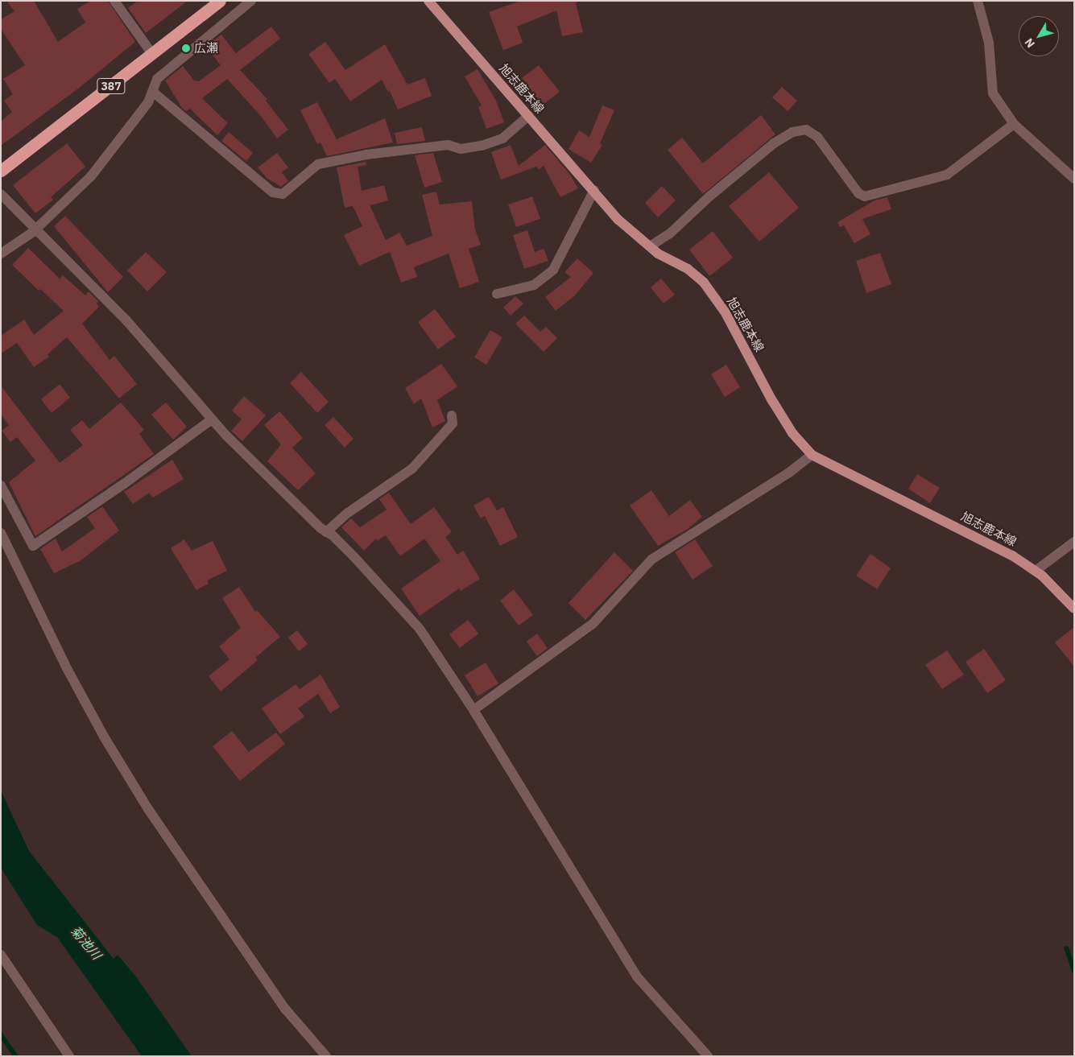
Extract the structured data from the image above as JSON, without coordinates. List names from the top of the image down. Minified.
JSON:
{"streets":{"highway":["387"],"main road":["旭志鹿本線"]},"water":["菊池川"],"places":["広瀬"],"north":"bottom left"}
